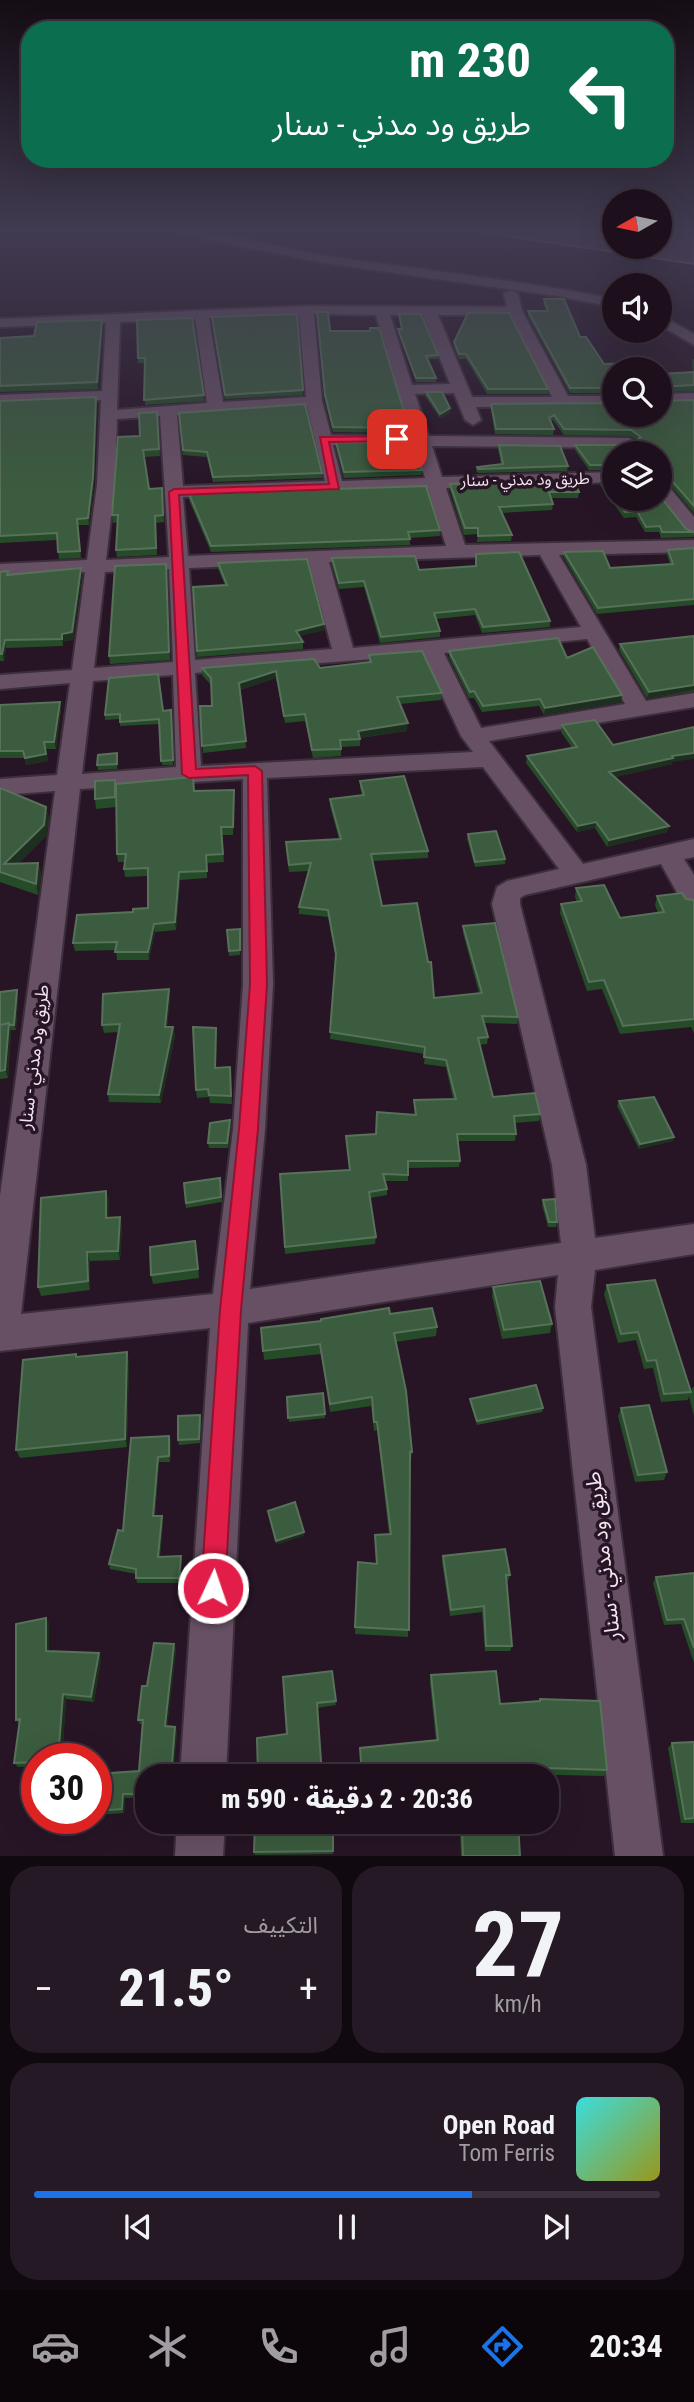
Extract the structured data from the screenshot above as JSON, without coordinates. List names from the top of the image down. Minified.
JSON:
{"streets":{"street":["طريق ود مدني - سنار"]},"north":"left","page":{"turn":["230 m","طريق ود مدني - سنار"],"limit":"30","trip":"20:36 · 2 دقيقة · 590 m","tile":[["27","km/h"],"التكييف"],"heat":["−","21.5°","+"],"song":["Open Road","Tom Ferris"],"tabs":"20:34"}}
